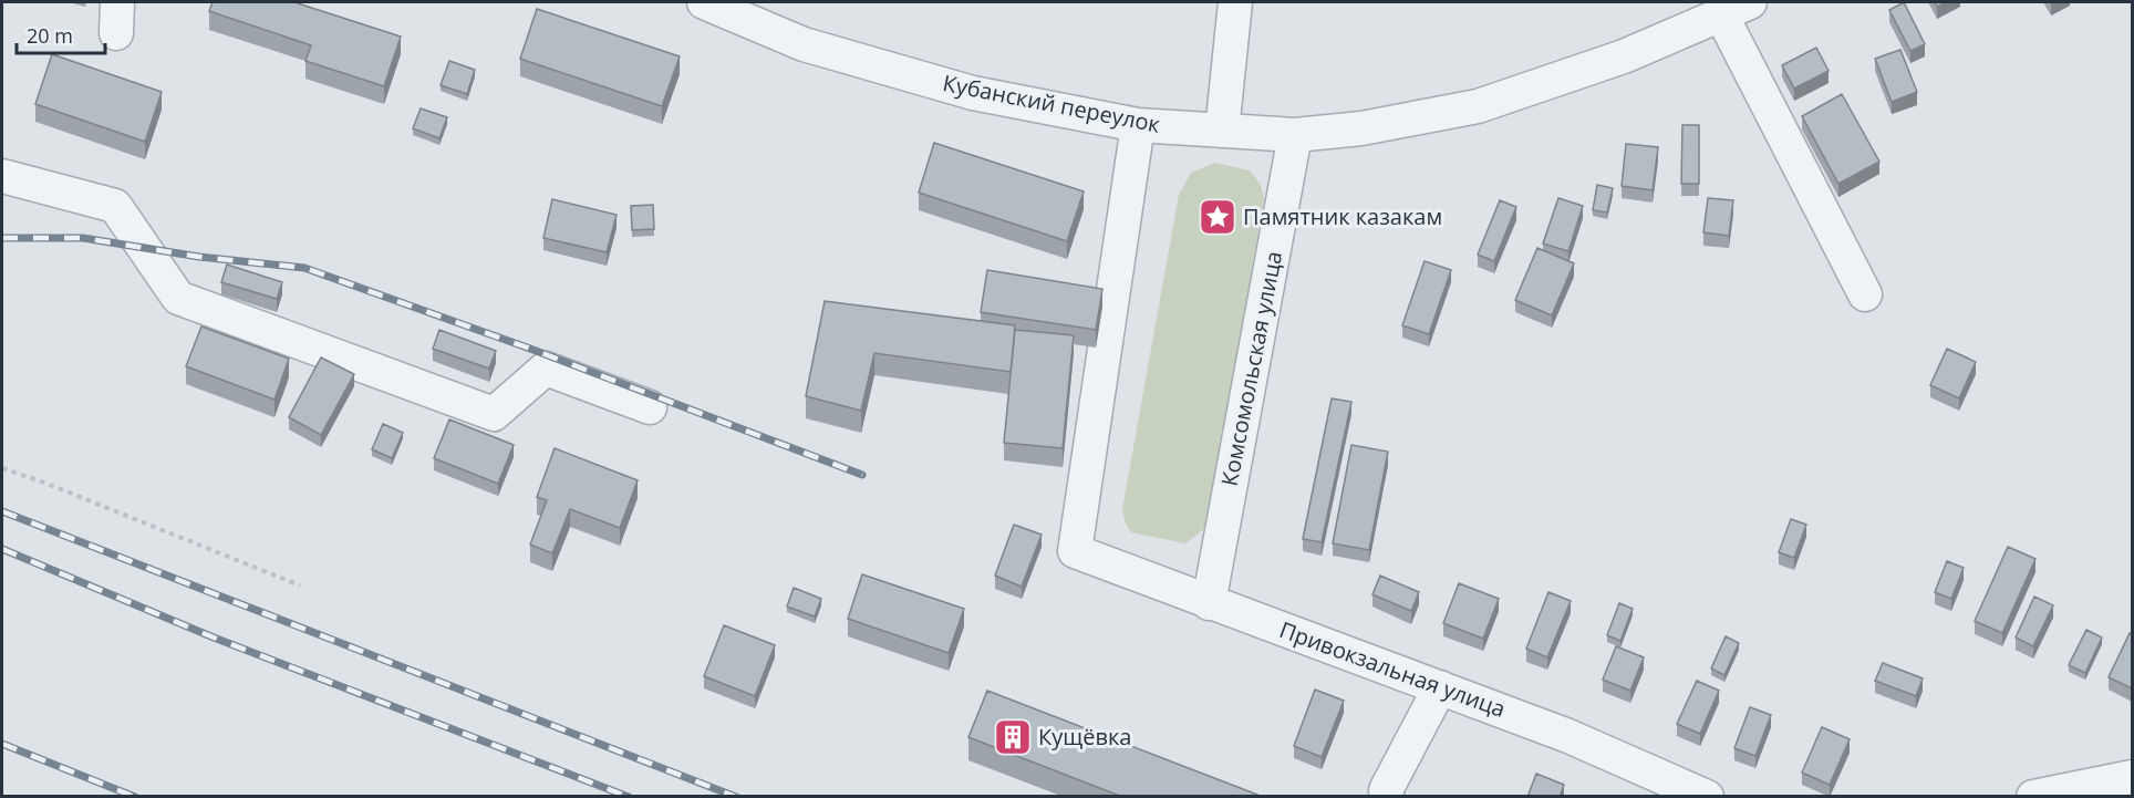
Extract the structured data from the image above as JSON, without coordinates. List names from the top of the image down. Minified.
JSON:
{"streets":{"street":["Кубанский переулок","Комсомольская улица","Привокзальная улица"]},"crossings":[["Кубанский переулок","Комсомольская улица"],["Кубанский переулок","Привокзальная улица"],["Комсомольская улица","Привокзальная улица"]],"places":{"place":["Памятник казакам"],"building":["Кущёвка"]},"scale_bar":"20 m"}
